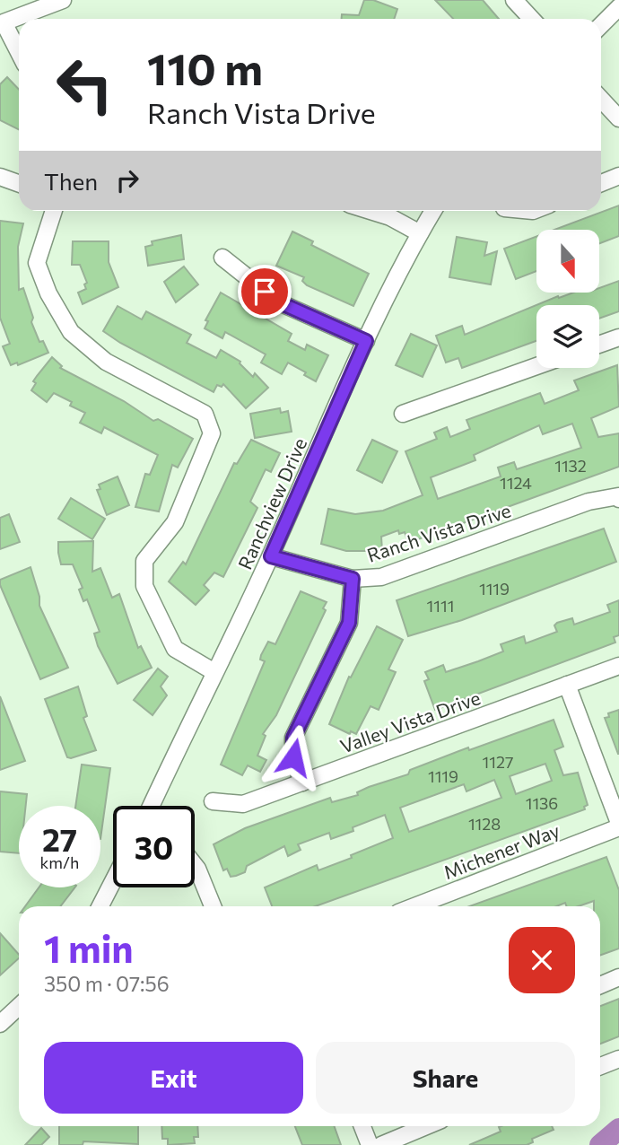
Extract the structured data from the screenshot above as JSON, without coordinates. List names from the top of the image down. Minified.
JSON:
{"streets":{"street":["Ranchview Drive","Ranch Vista Drive","Valley Vista Drive","Michener Way"]},"crossings":[["Ranchview Drive","Ranch Vista Drive"]],"house_numbers":["1132","1124","1119","1111","1127","1119","1136","1128"],"north":"bottom","page":{"turn":["110 m","Ranch Vista Drive"],"then":"Then","speed":"27 km/h","limit":"30","heading":["1 min","350 m · 07:56"],"buttons":["Exit","Share"]}}
